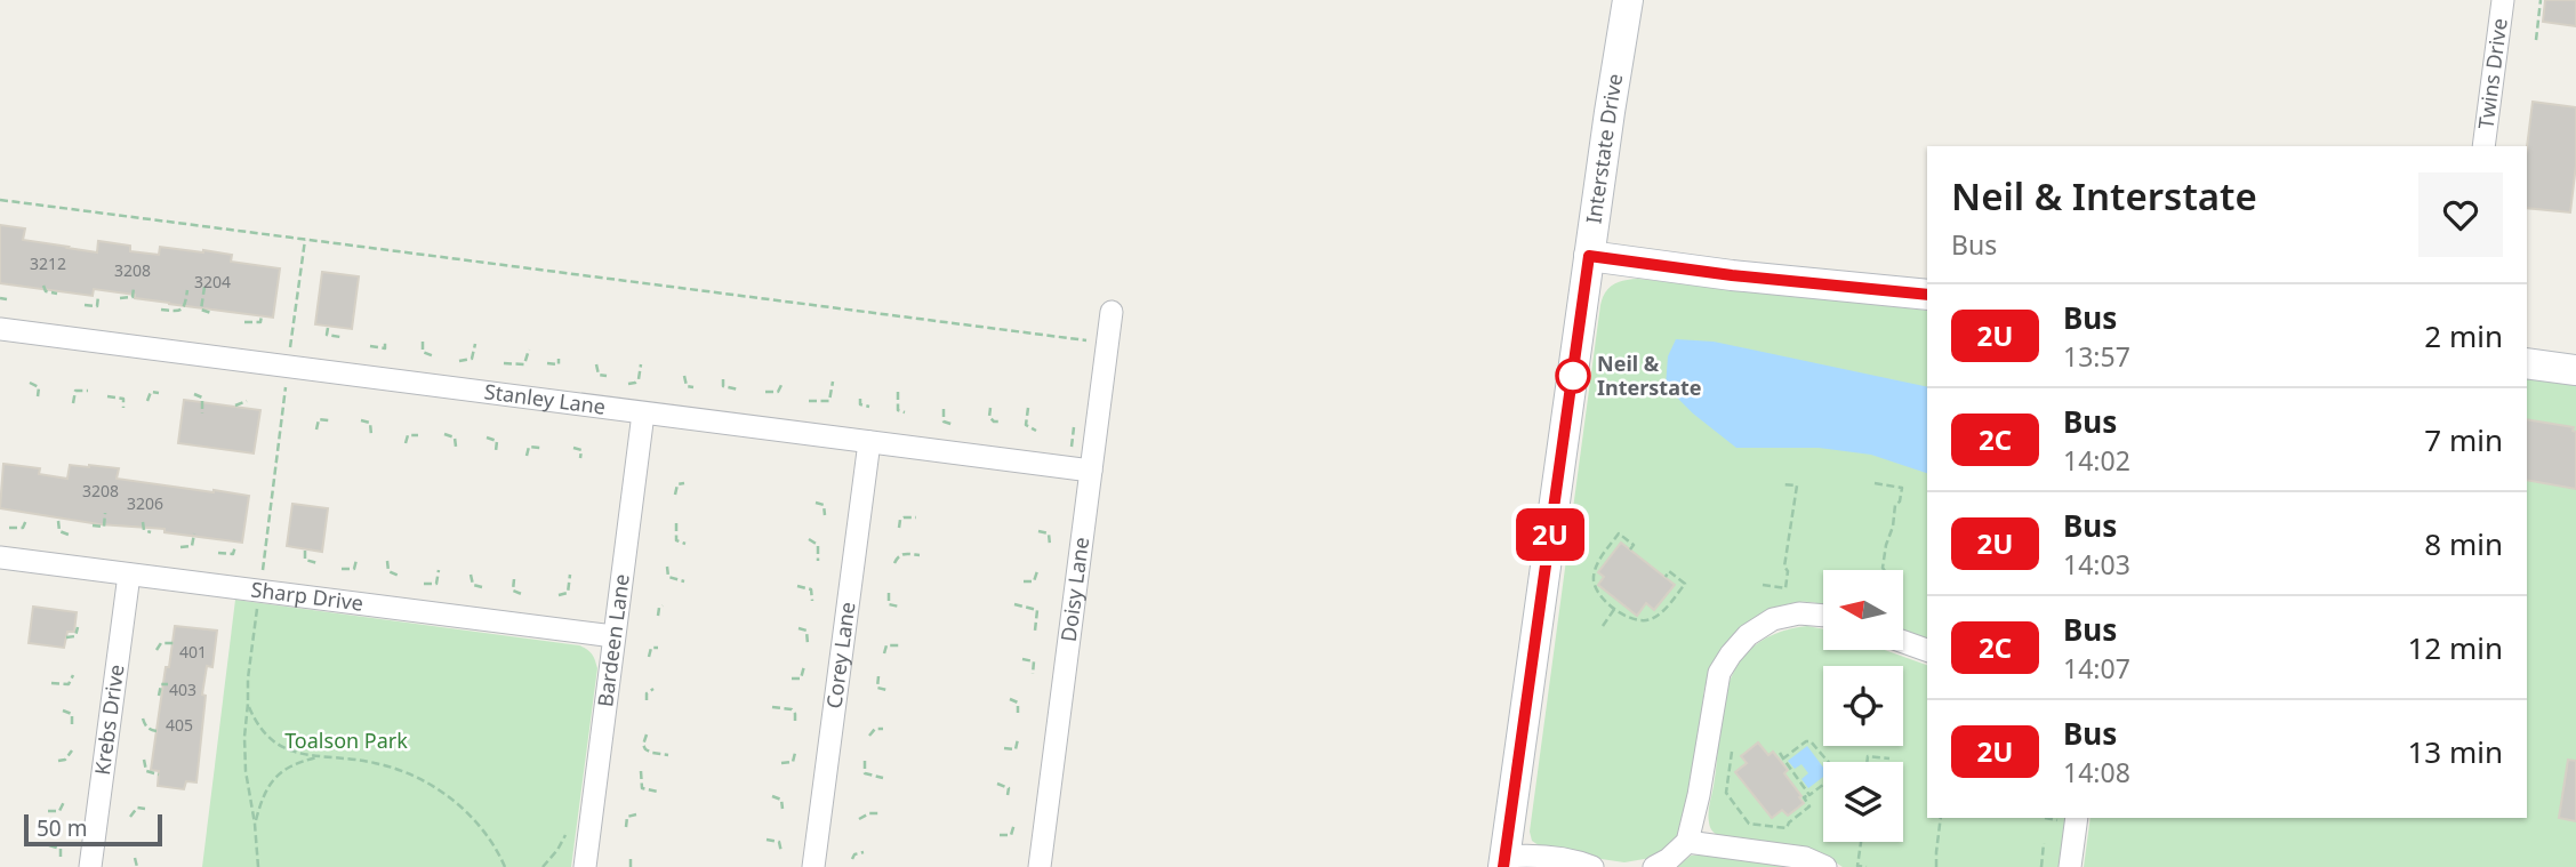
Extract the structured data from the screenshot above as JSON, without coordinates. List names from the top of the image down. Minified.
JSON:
{"streets":{"main road":["Interstate Drive"],"street":["Twins Drive","Stanley Lane","Doisy Lane","Sharp Drive","Bardeen Lane","Corey Lane","Krebs Drive"]},"crossings":[["Stanley Lane","Doisy Lane"],["Stanley Lane","Bardeen Lane"],["Stanley Lane","Corey Lane"],["Sharp Drive","Bardeen Lane"],["Sharp Drive","Krebs Drive"]],"parks":["Toalson Park"],"places":["Neil & Interstate"],"lines":["bus line 2U"],"house_numbers":["3212","3208","3204","3208","3206","401","403","405"],"scale_bar":"50 m","north":"left","page":{"on_map":"2U","heading":["Neil & Interstate","Bus"],"list":[{"mark":"2U","name":"Bus","note":"13:57","value":"2 min"},{"mark":"2C","name":"Bus","note":"14:02","value":"7 min"},{"mark":"2U","name":"Bus","note":"14:03","value":"8 min"},{"mark":"2C","name":"Bus","note":"14:07","value":"12 min"},{"mark":"2U","name":"Bus","note":"14:08","value":"13 min"}],"scale":"50 m"}}
